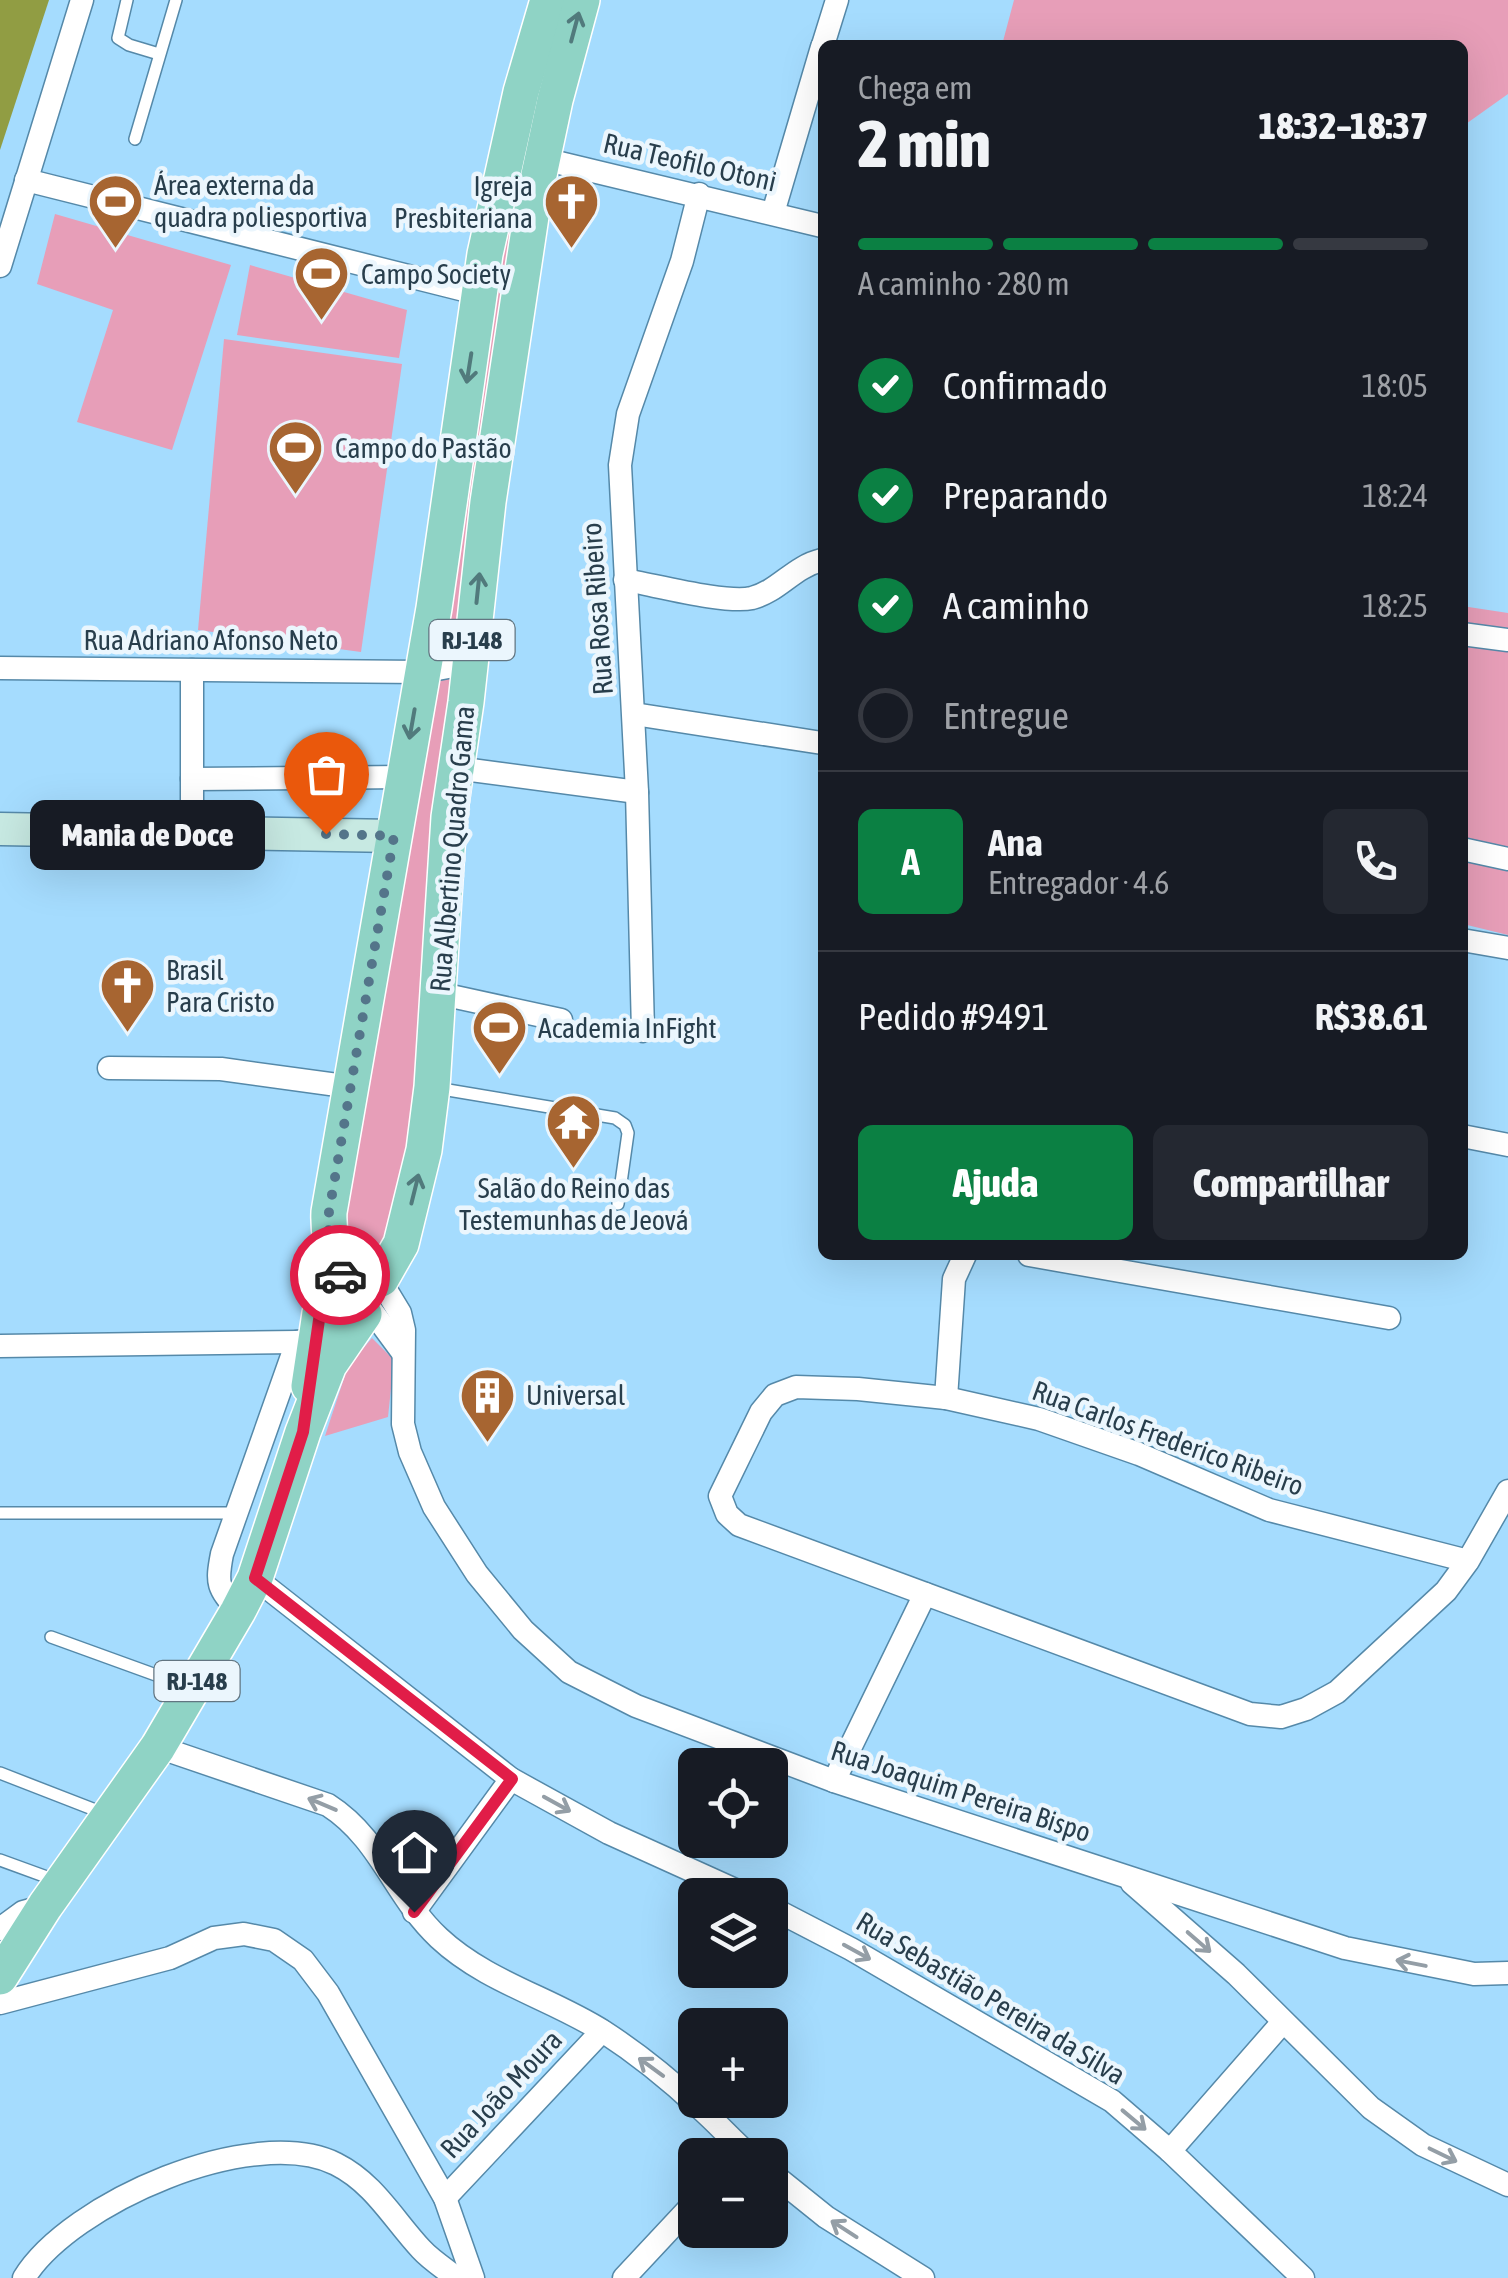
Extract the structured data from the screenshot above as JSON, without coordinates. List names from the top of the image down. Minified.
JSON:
{"streets":{"main road":["RJ-148","Rua Albertino Quadro Gama"],"street":["Rua Teofilo Otoni","Rua Rosa Ribeiro","Rua Adriano Afonso Neto","Rua Carlos Frederico Ribeiro","Rua Joaquim Pereira Bispo","Rua Sebastião Pereira da Silva","Rua João Moura"]},"crossings":[["Rua Teofilo Otoni","Rua Rosa Ribeiro"],["Rua Teofilo Otoni","Rua Albertino Quadro Gama"],["Rua Adriano Afonso Neto","Rua Albertino Quadro Gama"],["RJ-148","Rua Albertino Quadro Gama"],["Rua Albertino Quadro Gama","Rua Joaquim Pereira Bispo"]],"one_way":["Rua Sebastião Pereira da Silva"],"places":{"sports":["Área externa da quadra poliesportiva","Campo Society","Campo do Pastão","Academia InFight"],"church":["Igreja Presbiteriana","Brasil Para Cristo"],"other":["Mania de Doce"],"temple":["Salão do Reino das Testemunhas de Jeová"],"building":["Universal"]},"page":{"heading":["2 min","Chega em","18:32–18:37"],"panel":["Ana","Entregador · 4.6","Pedido #9491","R$38.61"],"bar":"A caminho · 280 m","list":[["Confirmado","18:05"],["Preparando","18:24"],["A caminho","18:25"],"Entregue"],"bubble":"Mania de Doce","round":"A","buttons":["Ajuda","Compartilhar"],"map_buttons":["+","−"]}}
